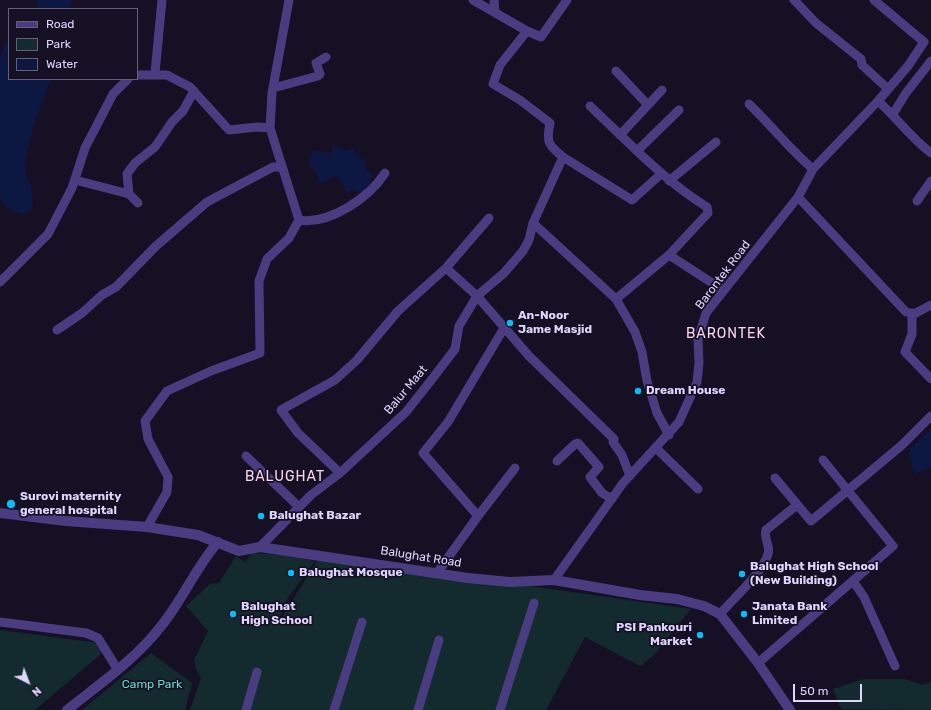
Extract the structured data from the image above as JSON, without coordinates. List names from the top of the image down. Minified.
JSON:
{"streets":{"street":["Barontek Road","Balur Maat","Balughat Road"]},"crossings":[["Barontek Road","Balughat Road"],["Balur Maat","Balughat Road"]],"districts":["BARONTEK","BALUGHAT"],"parks":["Camp Park"],"places":["An-Noor Jame Masjid","Dream House","Surovi maternity general hospital","Balughat Bazar","Balughat Mosque","Balughat High School (New Building)","Balughat High School","Janata Bank Limited","PSI Pankouri Market"],"legend":["Road","Park","Water"],"scale_bar":"50 m","north":"bottom right"}
